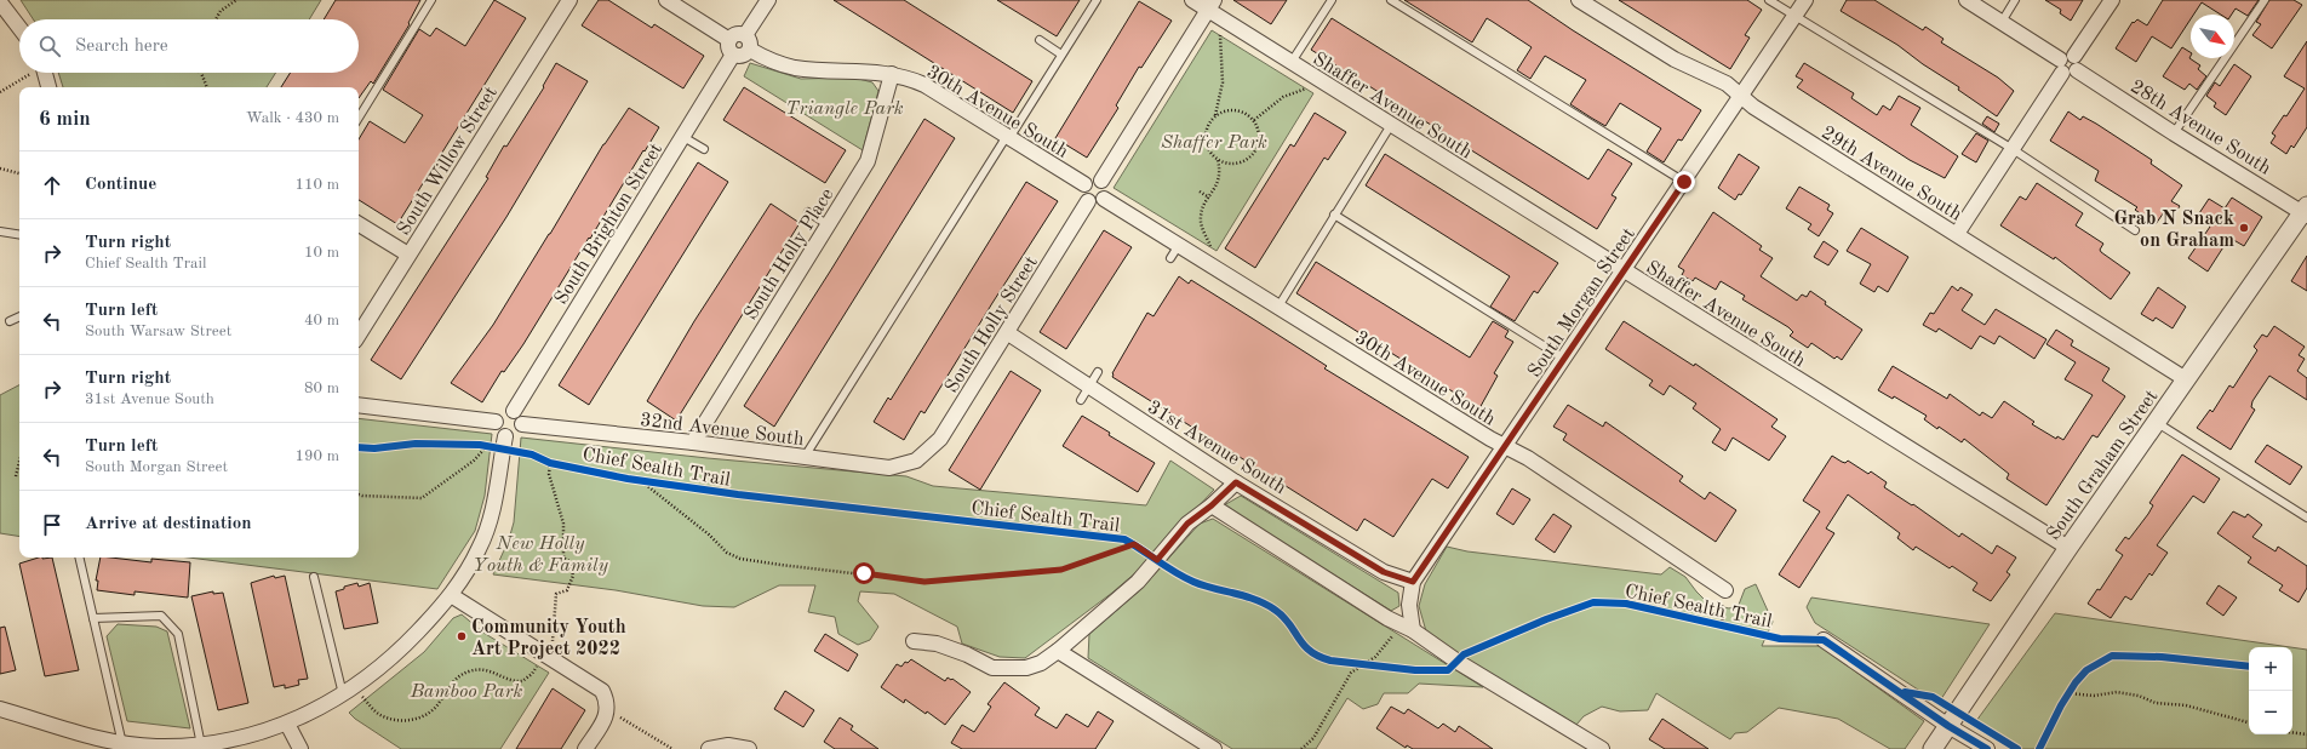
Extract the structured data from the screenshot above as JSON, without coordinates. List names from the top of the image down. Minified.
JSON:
{"streets":{"street":["Shaffer Avenue South","30th Avenue South","28th Avenue South","South Willow Street","29th Avenue South","South Brighton Street","South Holly Place","South Morgan Street","South Holly Street","32nd Avenue South","31st Avenue South","South Graham Street"],"cycle path":["Chief Sealth Trail"]},"crossings":[["Shaffer Avenue South","South Morgan Street"],["Shaffer Avenue South","South Graham Street"],["30th Avenue South","South Brighton Street"],["30th Avenue South","South Holly Place"],["30th Avenue South","South Morgan Street"],["30th Avenue South","South Holly Street"],["28th Avenue South","South Graham Street"],["29th Avenue South","South Morgan Street"],["29th Avenue South","South Graham Street"],["South Brighton Street","32nd Avenue South"],["South Holly Place","32nd Avenue South"],["South Morgan Street","31st Avenue South"],["South Holly Street","32nd Avenue South"],["South Holly Street","31st Avenue South"]],"parks":["Triangle Park","Shaffer Park","New Holly Youth & Family","Bamboo Park"],"places":["Grab N Snack on Graham","Community Youth Art Project 2022"],"north":"bottom right","page":{"search":"Search here","heading":["6 min","Walk · 430 m"],"list":[["Continue","110 m"],["Turn right","Chief Sealth Trail","10 m"],["Turn left","South Warsaw Street","40 m"],["Turn right","31st Avenue South","80 m"],["Turn left","South Morgan Street","190 m"],"Arrive at destination"],"map_buttons":["+","−"]}}
